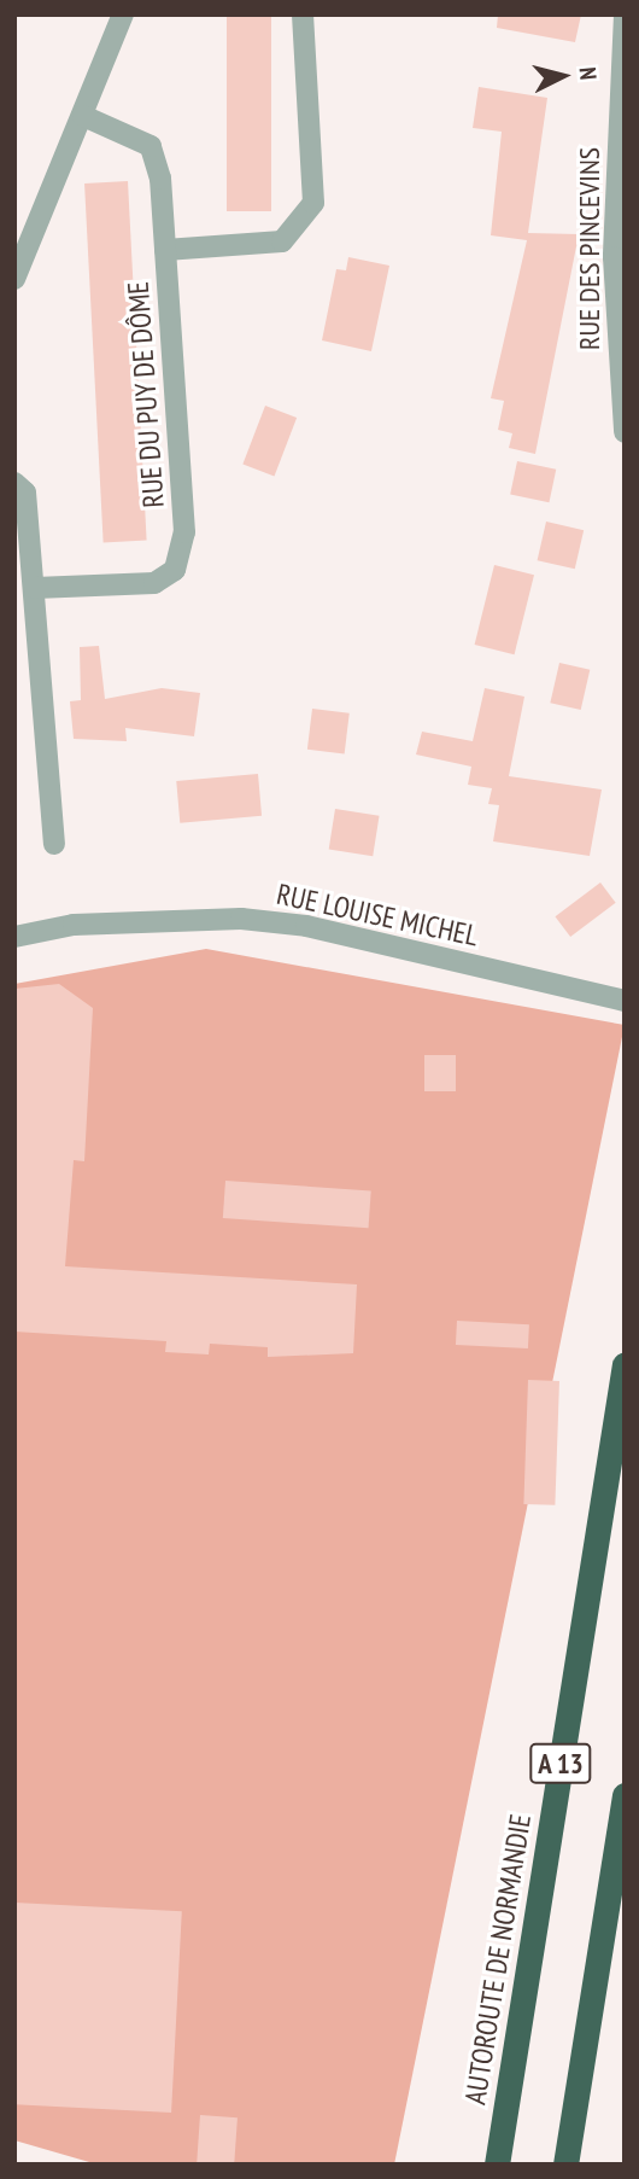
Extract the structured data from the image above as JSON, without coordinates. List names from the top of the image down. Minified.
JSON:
{"streets":{"highway":["A 13","AUTOROUTE DE NORMANDIE"],"street":["RUE DES PINCEVINS","RUE DU PUY DE DÔME","RUE LOUISE MICHEL"]},"north":"right"}
